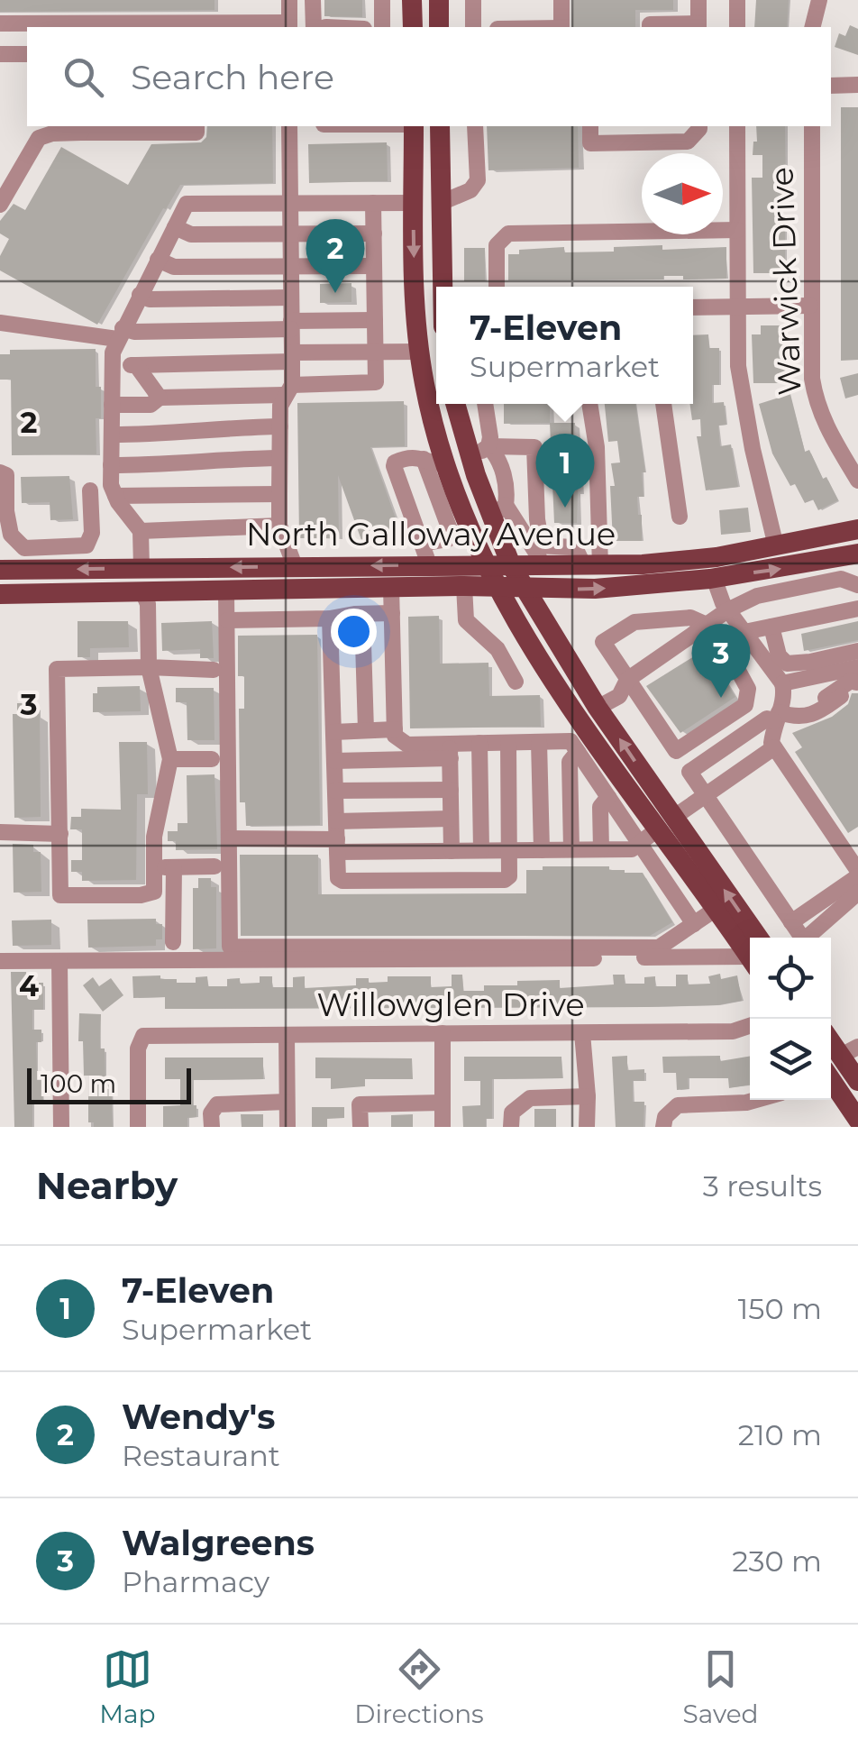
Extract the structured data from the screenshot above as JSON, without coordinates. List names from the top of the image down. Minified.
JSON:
{"streets":{"main road":["North Galloway Avenue"],"street":["Warwick Drive","Willowglen Drive"]},"scale_bar":"100 m","north":"right","page":{"search":"Search here","pins":["2","1","3"],"popup":["7-Eleven","Supermarket"],"scale":"100 m","heading":["Nearby","3 results"],"list":[{"mark":"1","name":"7-Eleven","note":"Supermarket","value":"150 m"},{"mark":"2","name":"Wendy's","note":"Restaurant","value":"210 m"},{"mark":"3","name":"Walgreens","note":"Pharmacy","value":"230 m"}],"nav":["Map","Directions","Saved"]},"grid":{"rows":["2","3","4"]}}
